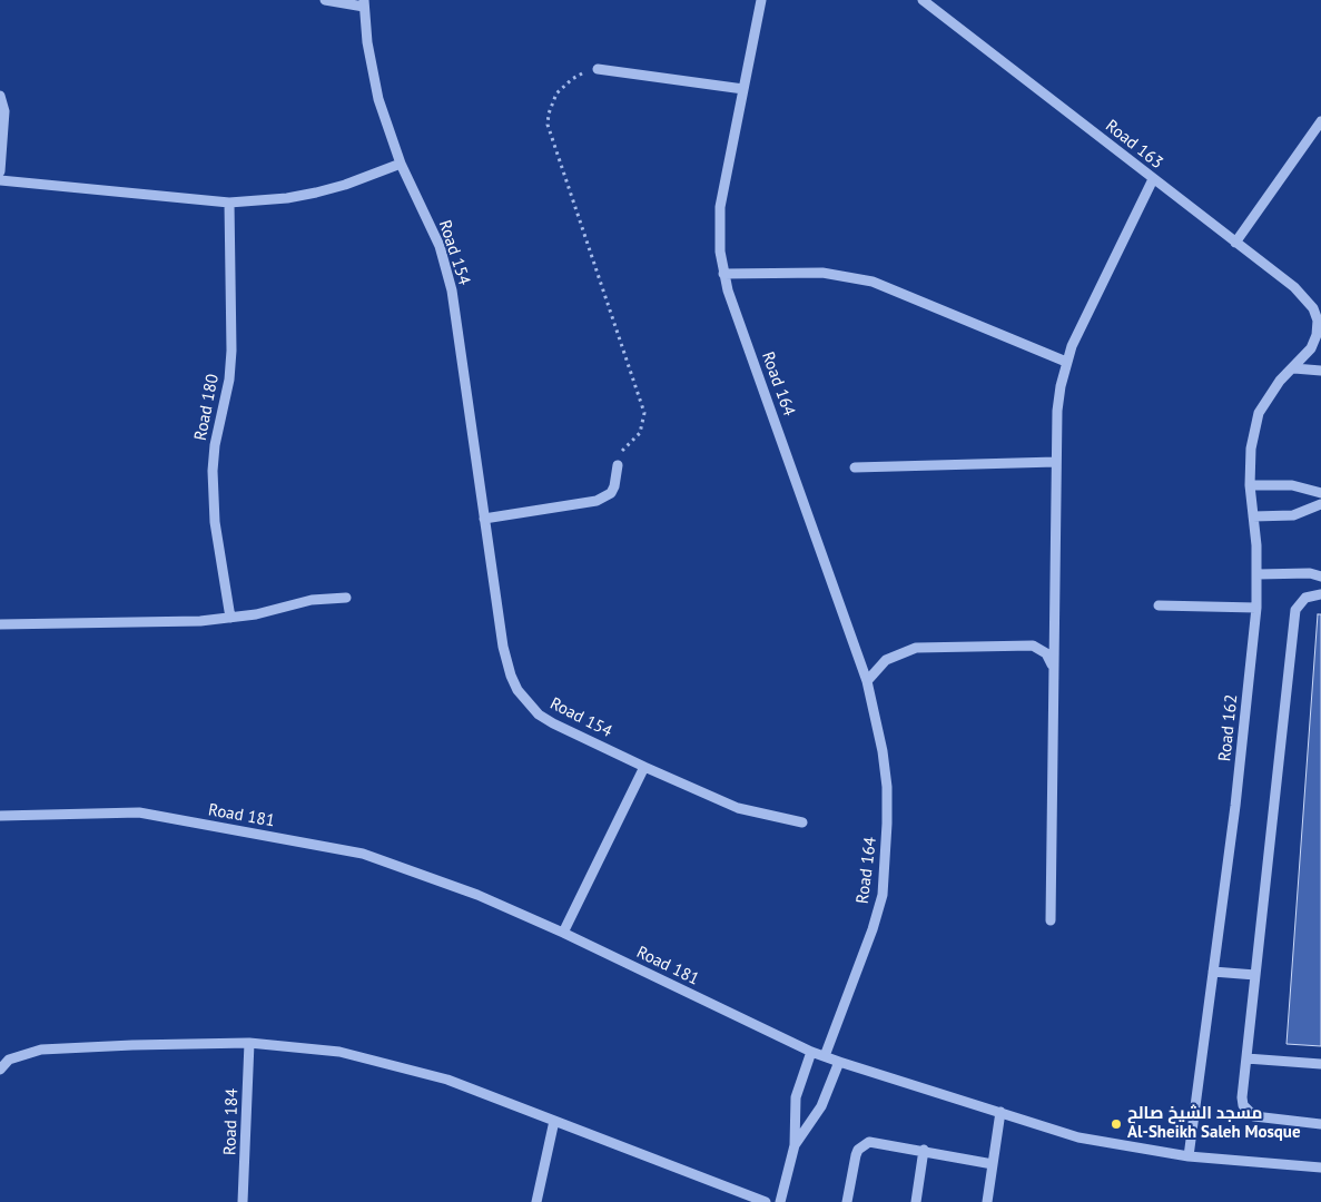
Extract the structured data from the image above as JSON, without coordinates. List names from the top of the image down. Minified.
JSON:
{"streets":{"street":["Road 163","Road 154","Road 164","Road 180","Road 162","Road 181","Road 184"]},"crossings":[["Road 163","Road 162"],["Road 164","Road 181"],["Road 162","Road 181"]],"places":["مسجد الشيخ صالح Al-Sheikh Saleh Mosque"]}
